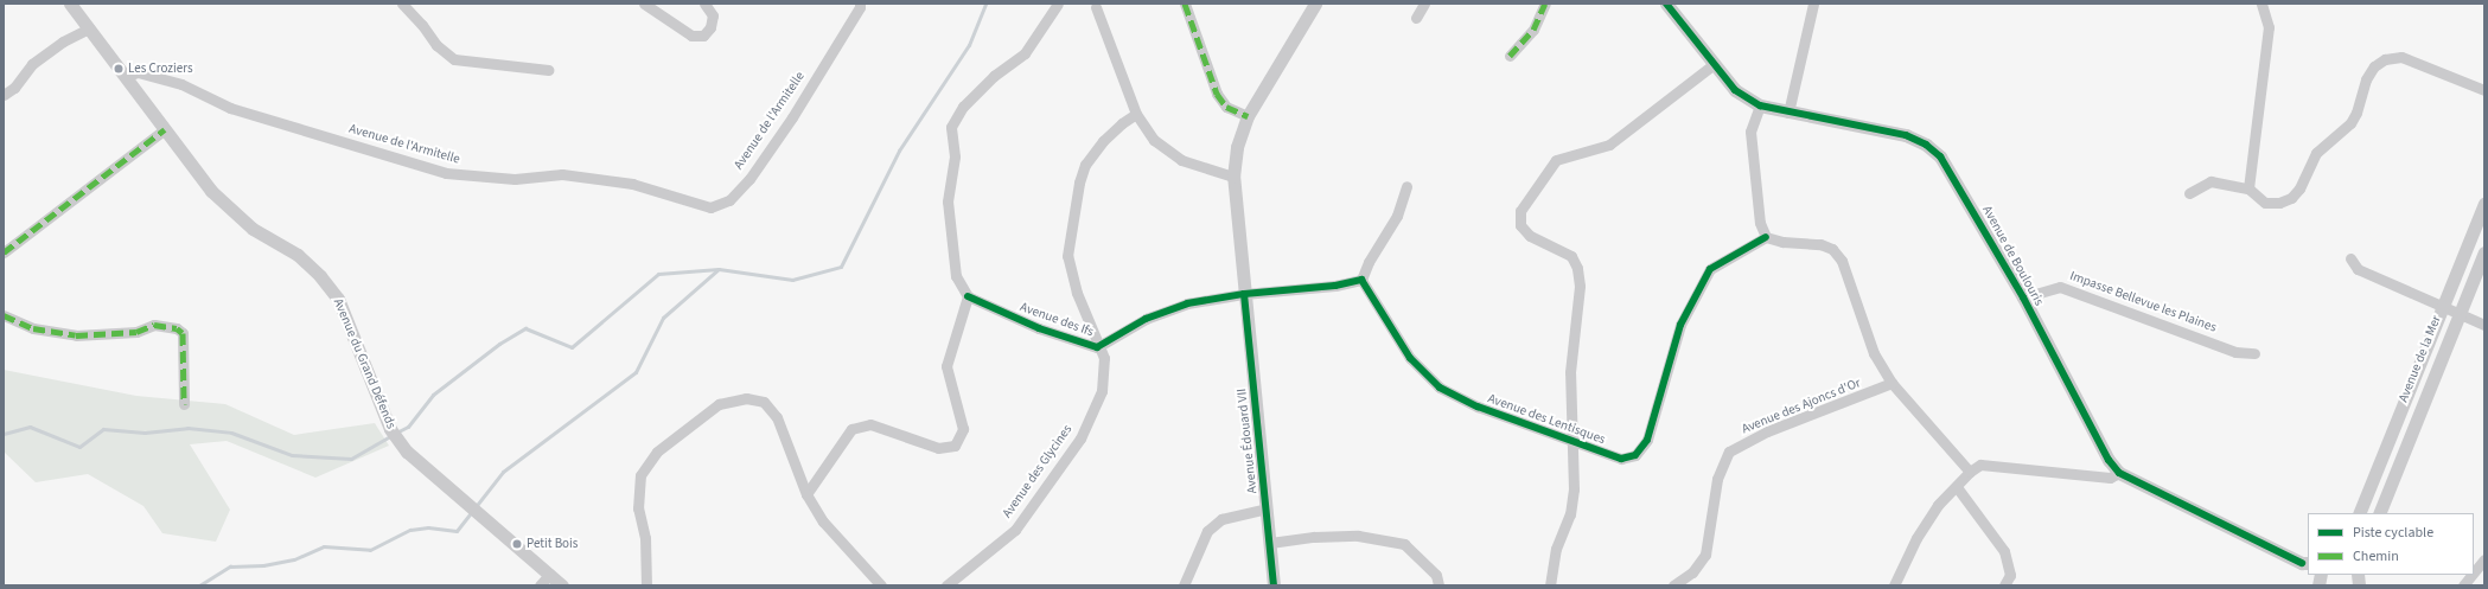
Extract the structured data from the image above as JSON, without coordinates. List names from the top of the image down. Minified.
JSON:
{"streets":{"street":["Avenue de l'Armitelle","Avenue de Boulouris","Impasse Bellevue les Plaines","Avenue des Ifs","Avenue de la Mer","Avenue du Grand Défends","Avenue des Ajoncs d'Or","Avenue des Lentisques","Avenue Édouard VII","Avenue des Glycines"]},"crossings":[["Avenue de l'Armitelle","Avenue du Grand Défends"],["Avenue de Boulouris","Impasse Bellevue les Plaines"],["Avenue des Ifs","Avenue Édouard VII"],["Avenue des Ifs","Avenue des Glycines"]],"places":["Les Croziers","Petit Bois"],"legend":["Piste cyclable","Chemin"]}
